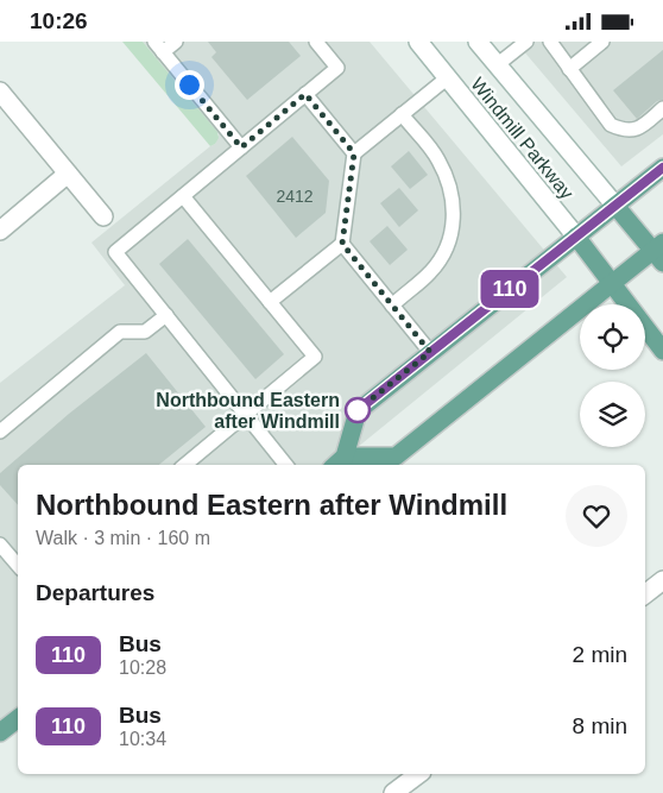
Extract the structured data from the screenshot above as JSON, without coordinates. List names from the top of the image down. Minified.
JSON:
{"streets":{"main road":["Windmill Parkway"]},"places":["Northbound Eastern after Windmill"],"lines":["bus line 110"],"house_numbers":["2412"],"page":{"status":"10:26","on_map":"110","heading":[["Northbound Eastern after Windmill","Walk · 3 min · 160 m"],"Departures"],"list":[{"mark":"110","name":"Bus","note":"10:28","value":"2 min"},{"mark":"110","name":"Bus","note":"10:34","value":"8 min"}]}}
